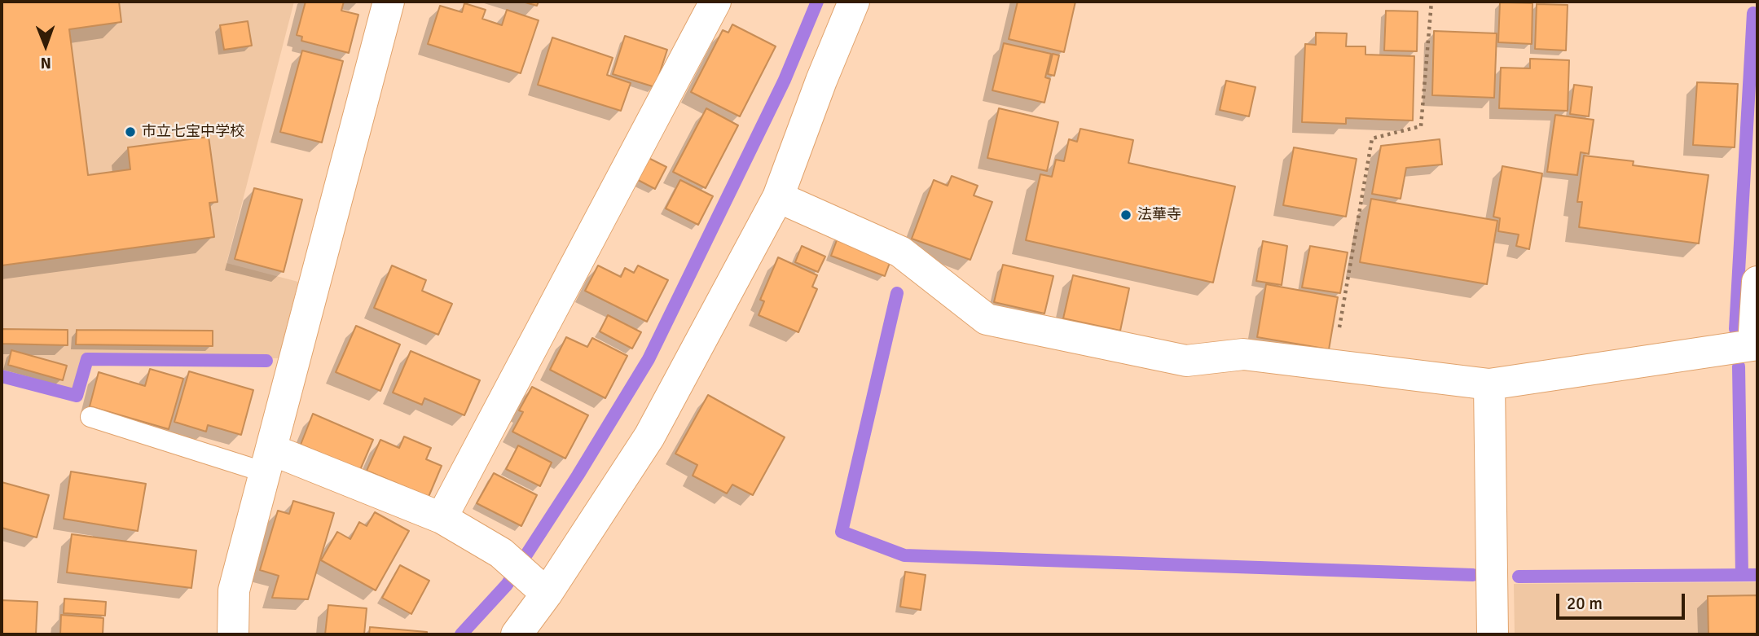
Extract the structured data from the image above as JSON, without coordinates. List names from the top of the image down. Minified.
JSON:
{"places":["市立七宝中学校","法華寺"],"scale_bar":"20 m","north":"bottom"}
